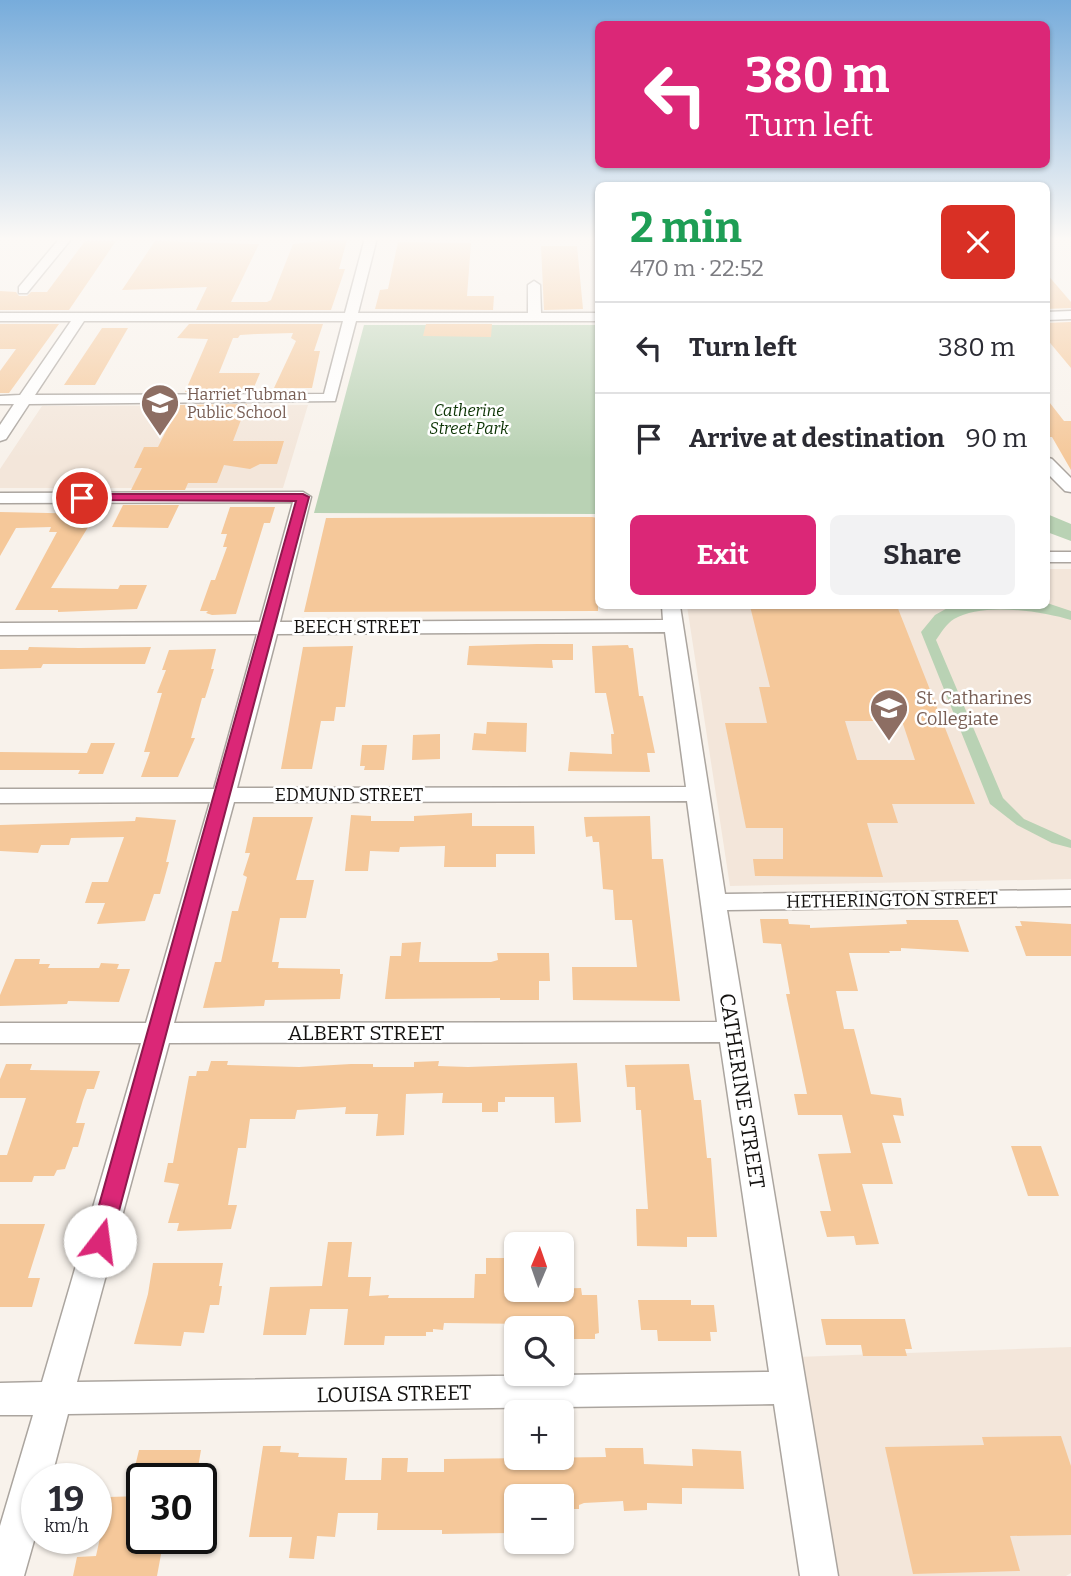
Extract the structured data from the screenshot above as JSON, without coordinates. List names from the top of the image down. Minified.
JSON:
{"streets":{"street":["BEECH STREET","EDMUND STREET","HETHERINGTON STREET","ALBERT STREET","CATHERINE STREET","LOUISA STREET"]},"crossings":[["BEECH STREET","CATHERINE STREET"],["EDMUND STREET","CATHERINE STREET"],["HETHERINGTON STREET","CATHERINE STREET"],["ALBERT STREET","CATHERINE STREET"],["CATHERINE STREET","LOUISA STREET"]],"parks":["Catherine Street Park"],"places":{"school or university":["Harriet Tubman Public School","St. Catharines Collegiate"]},"north":"top","page":{"turn":["380 m","Turn left"],"heading":["2 min","470 m · 22:52"],"list":[{"name":"Turn left","value":"380 m"},{"name":"Arrive at destination","value":"90 m"}],"buttons":["Exit","Share"],"map_buttons":["+","−"],"speed":"19 km/h","limit":"30"}}
